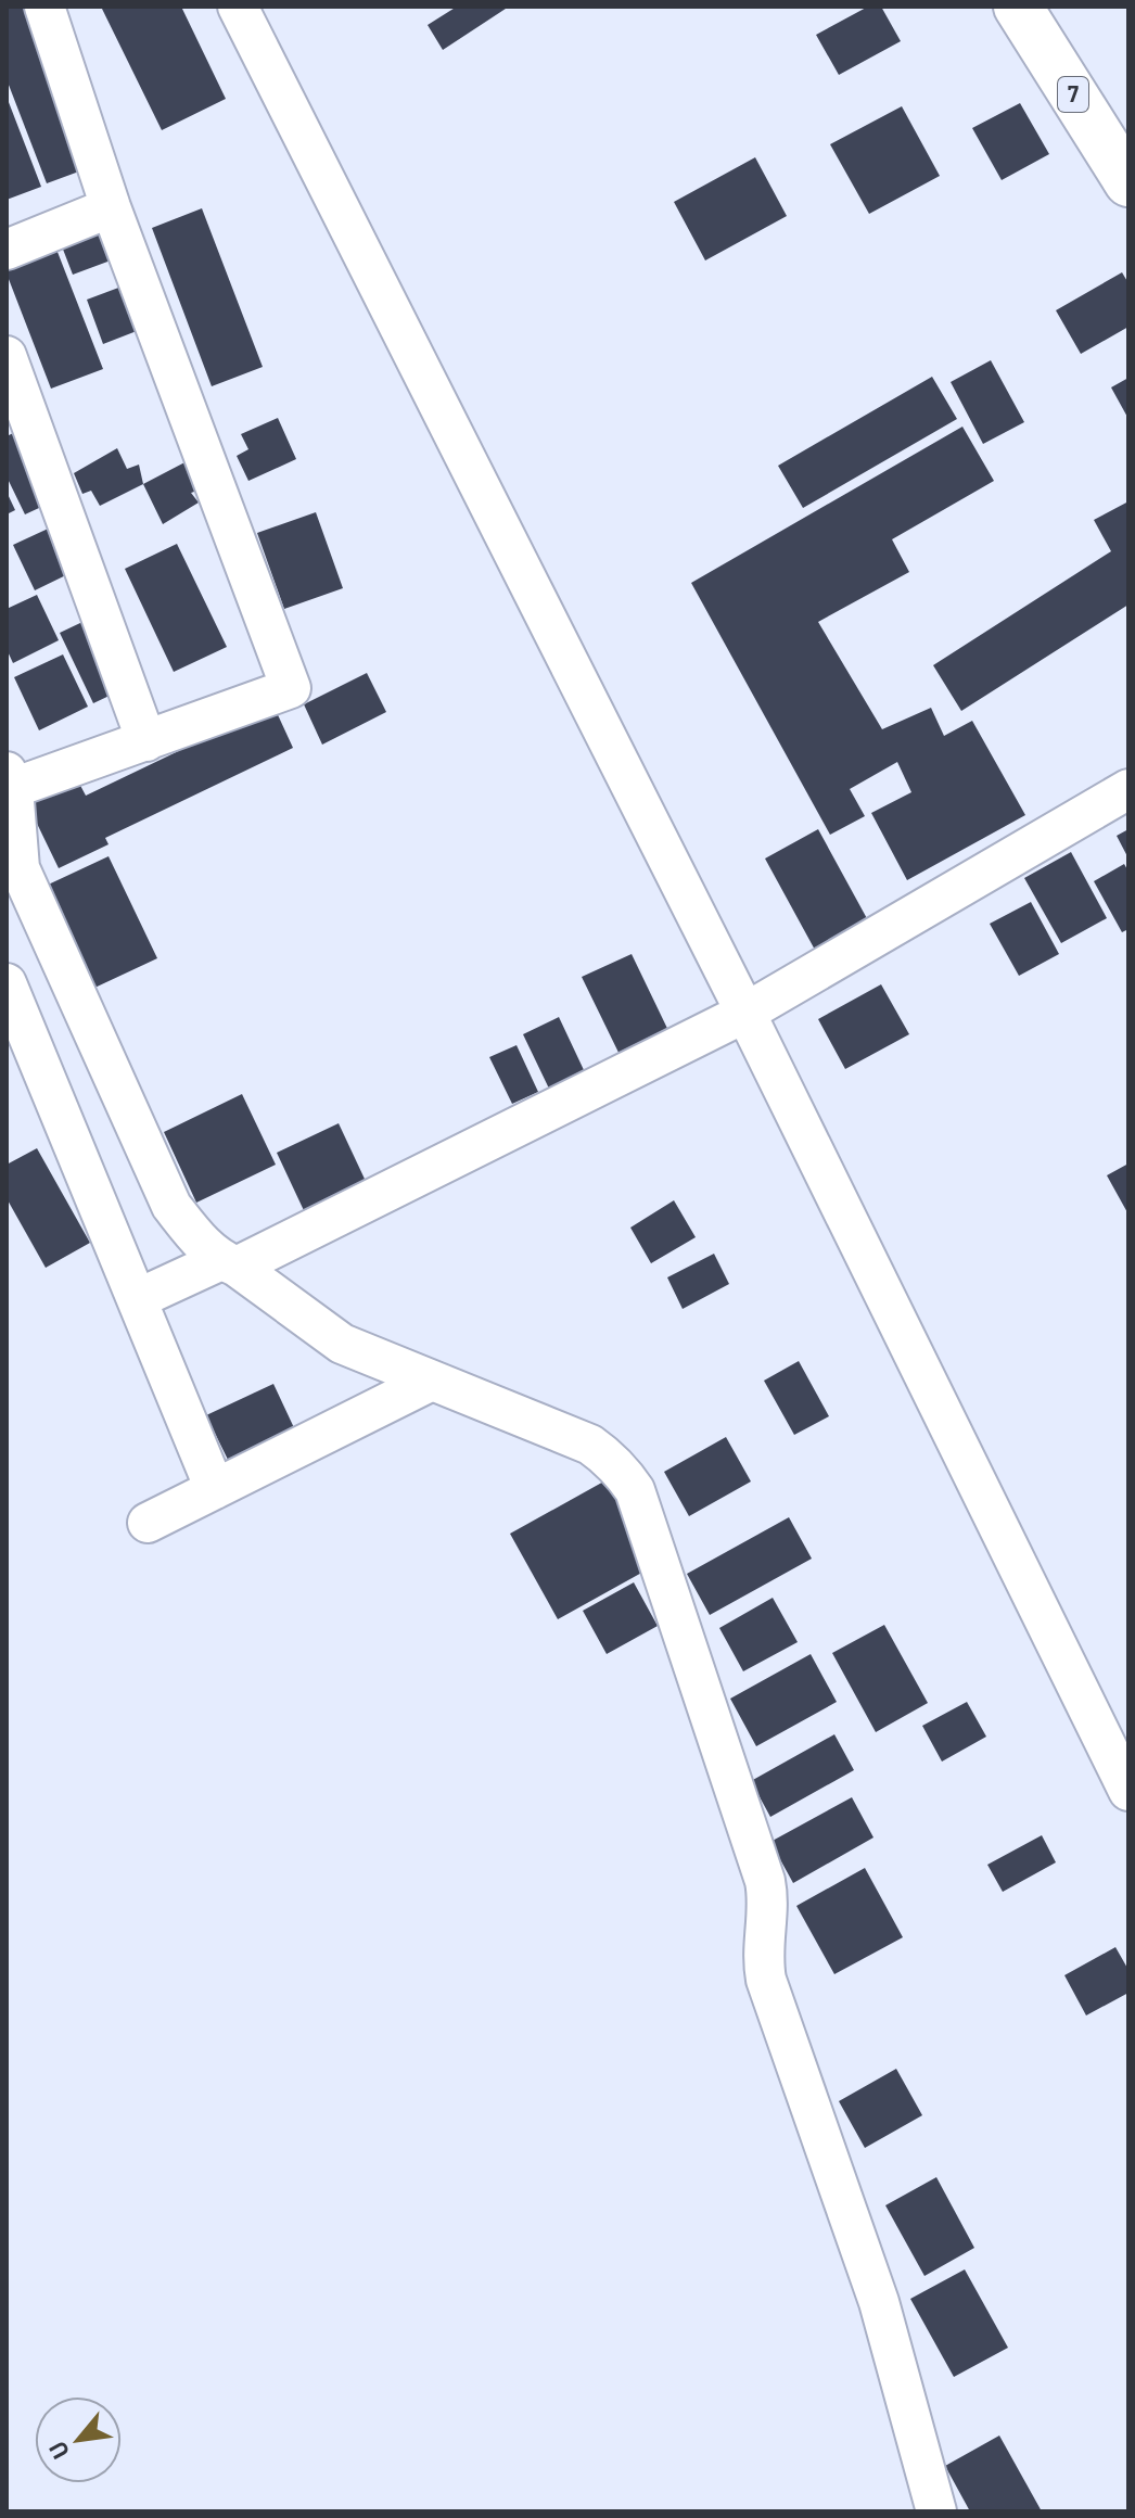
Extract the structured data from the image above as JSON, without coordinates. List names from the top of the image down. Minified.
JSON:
{"streets":{"highway":["7"]},"north":"bottom left"}
